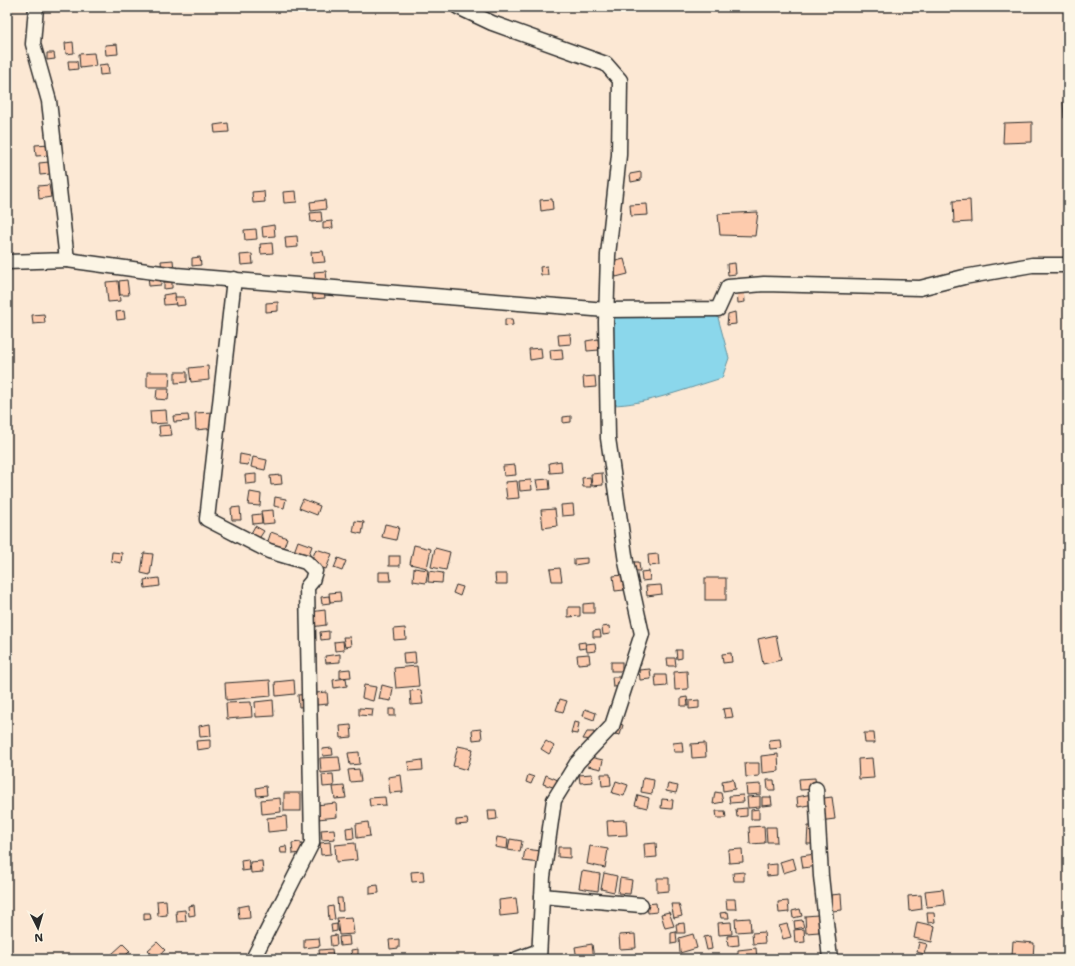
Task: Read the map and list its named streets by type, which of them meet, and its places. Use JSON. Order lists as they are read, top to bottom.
{
  "north": "bottom"
}
